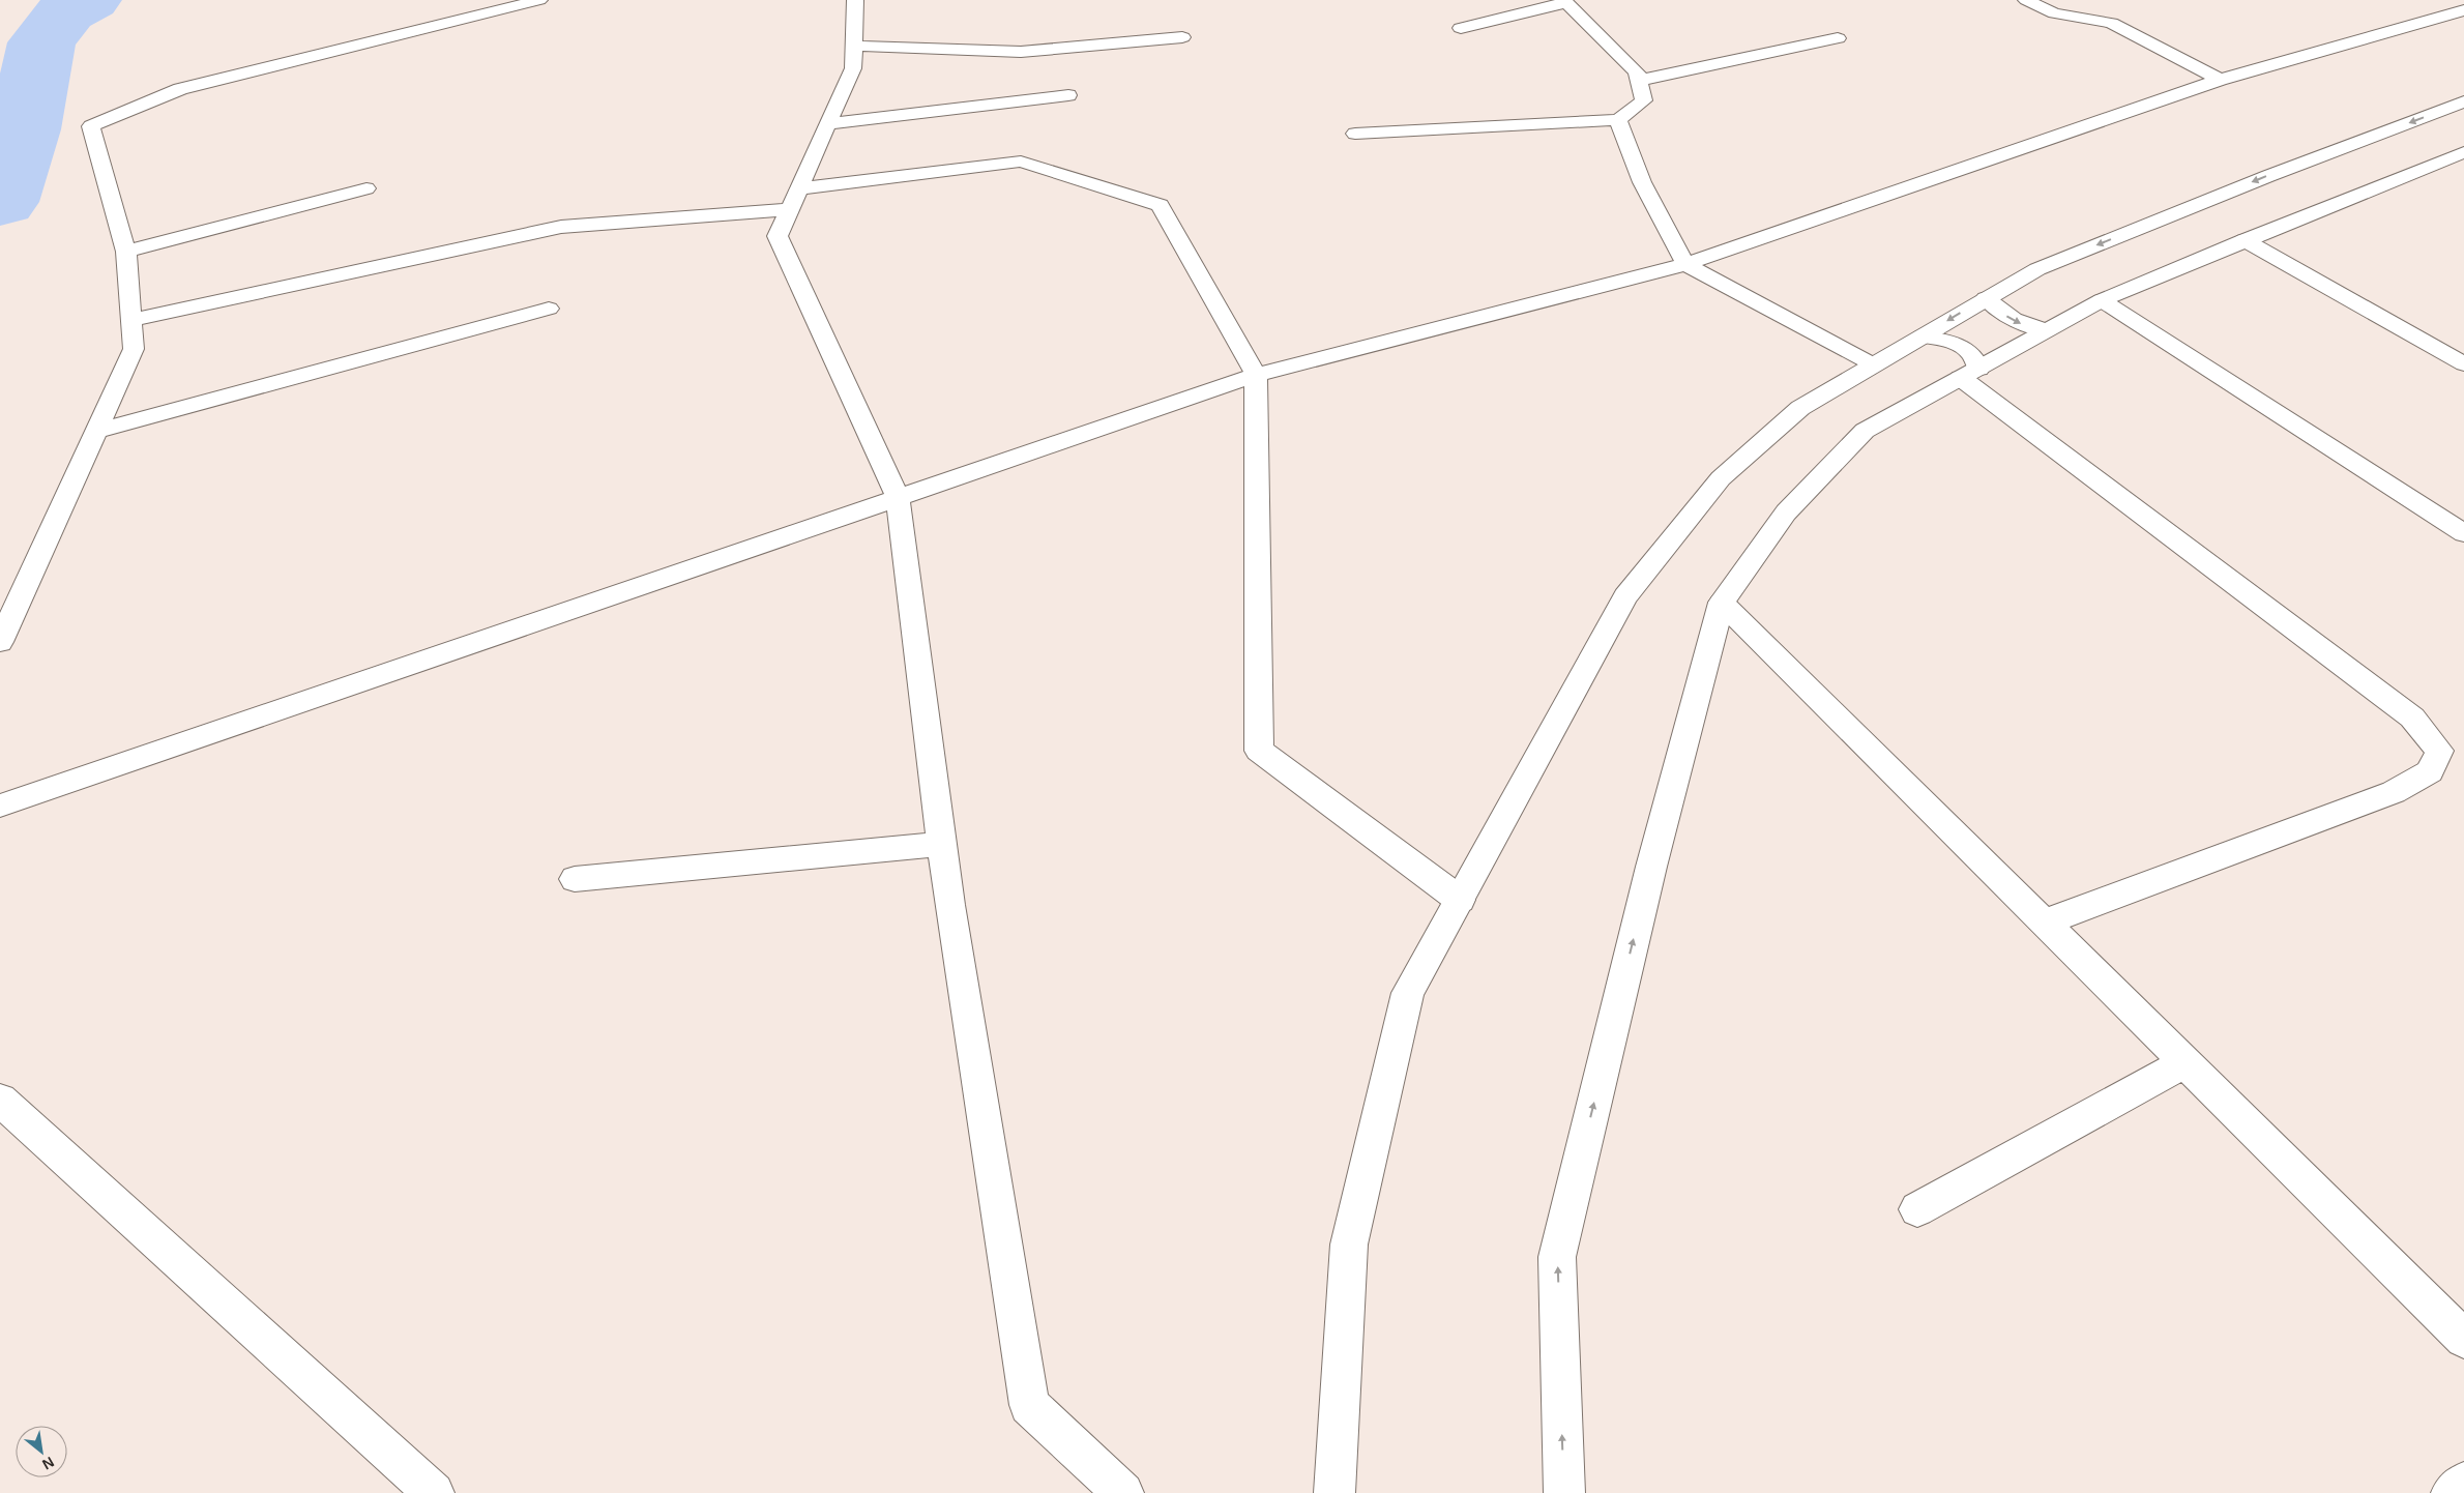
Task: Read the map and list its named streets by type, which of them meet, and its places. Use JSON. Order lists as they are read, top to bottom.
{
  "north": "bottom right"
}
